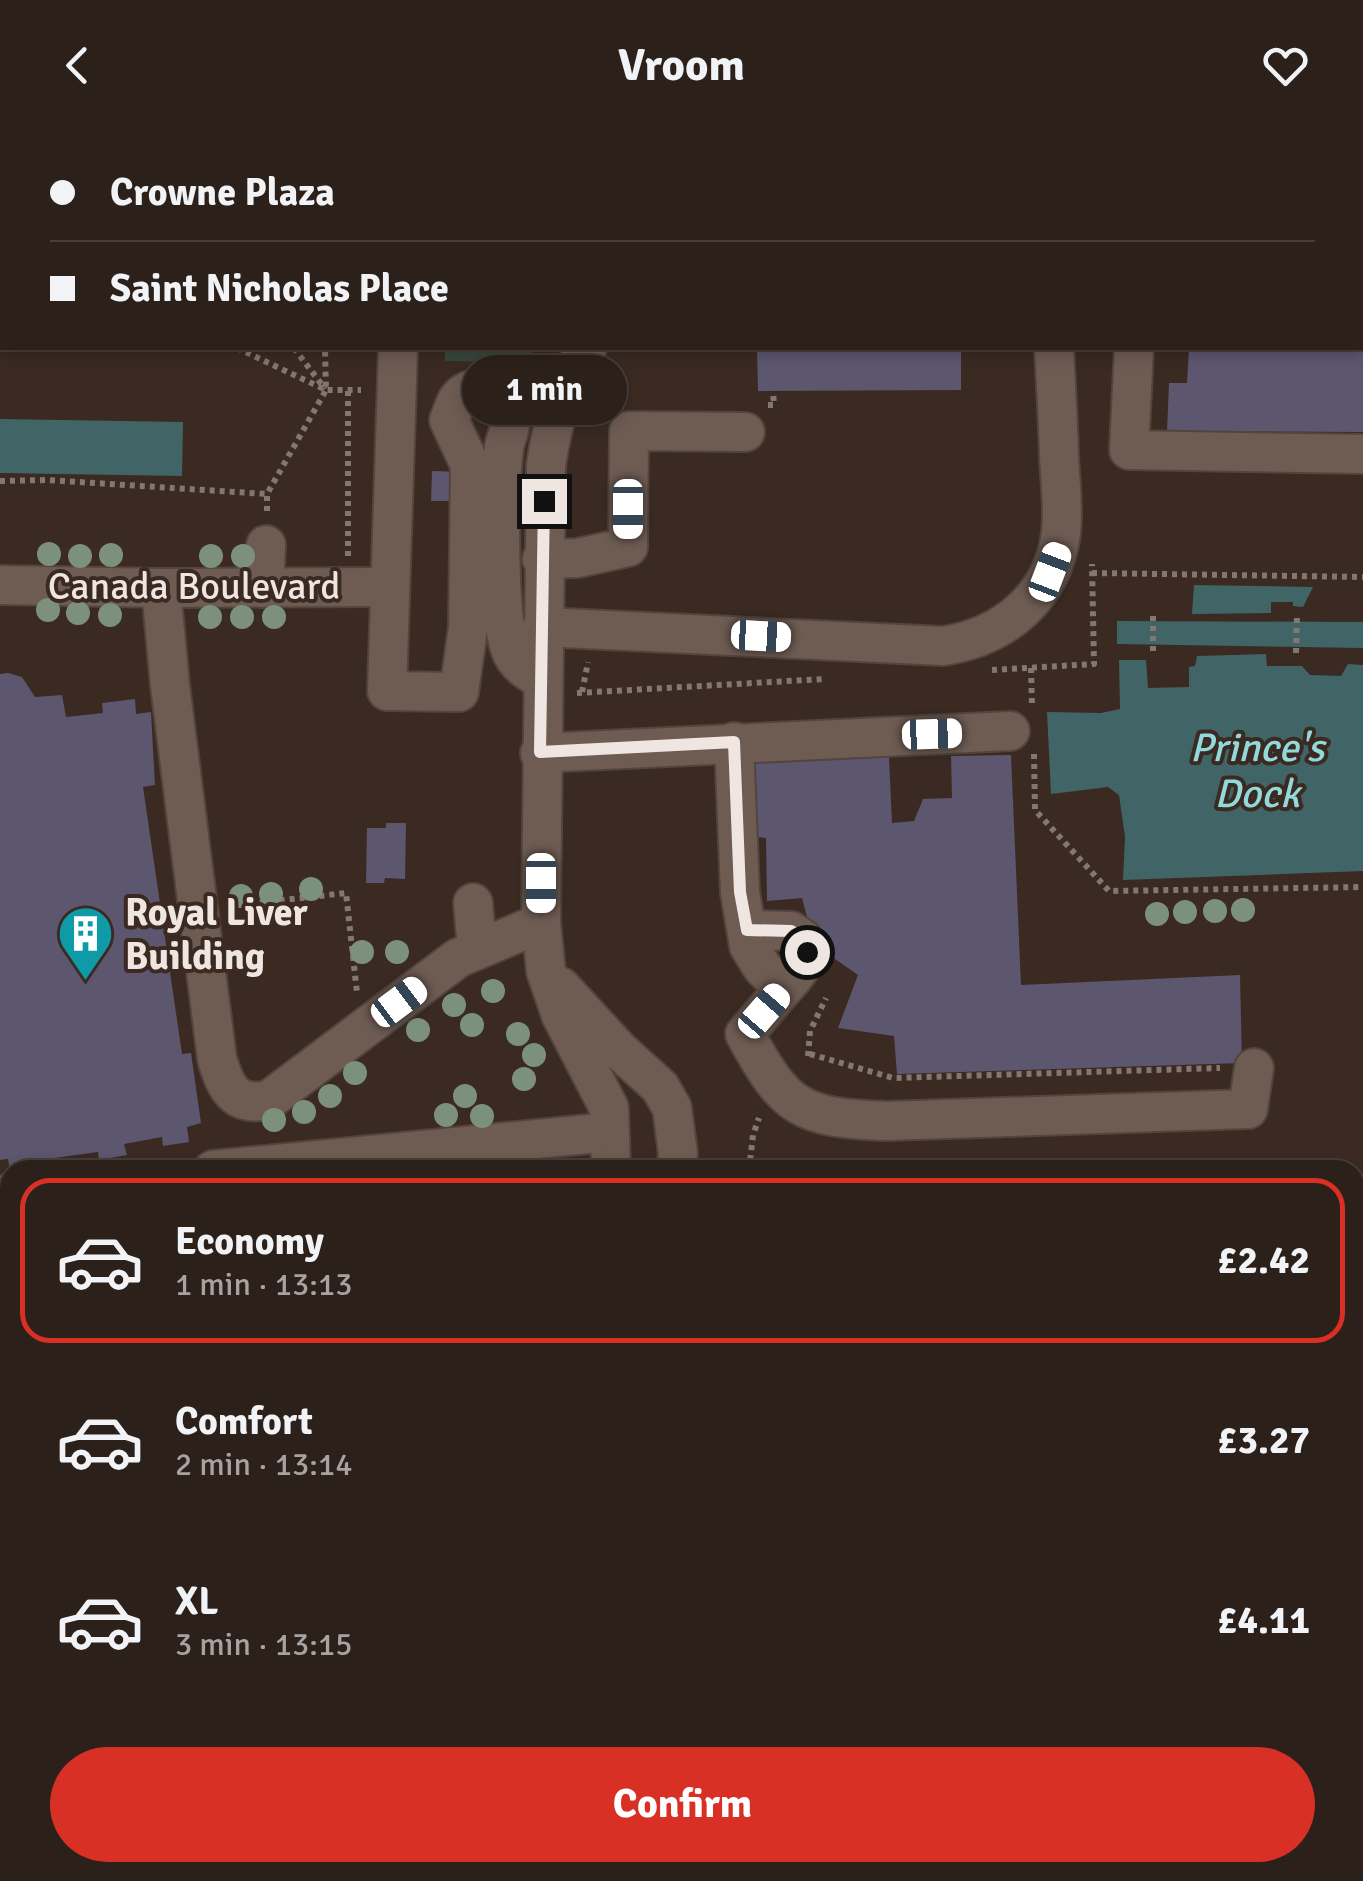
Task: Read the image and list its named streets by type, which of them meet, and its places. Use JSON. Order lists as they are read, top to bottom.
{
  "streets": {
    "street": ["Canada Boulevard"]
  },
  "water": ["Prince's Dock"],
  "places": {
    "building": ["Royal Liver Building"]
  },
  "page": {
    "header": "Vroom",
    "banner": ["Crowne Plaza", "Saint Nicholas Place"],
    "bubble": "1 min",
    "list": [
      {
        "name": "Economy",
        "note": "1 min · 13:13",
        "value": "£2.42"
      },
      {
        "name": "Comfort",
        "note": "2 min · 13:14",
        "value": "£3.27"
      },
      {
        "name": "XL",
        "note": "3 min · 13:15",
        "value": "£4.11"
      }
    ],
    "buttons": "Confirm"
  }
}
